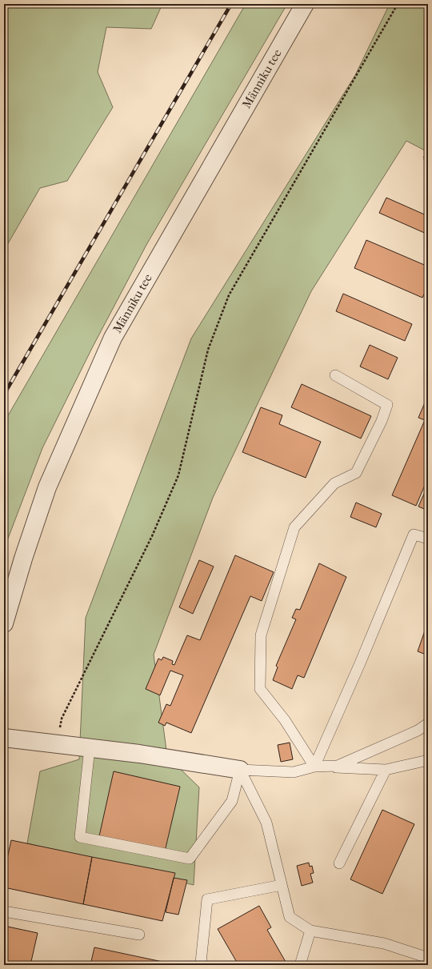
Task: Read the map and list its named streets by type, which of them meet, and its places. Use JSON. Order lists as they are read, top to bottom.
{
  "streets": {
    "street": ["Männiku tee"]
  }
}
